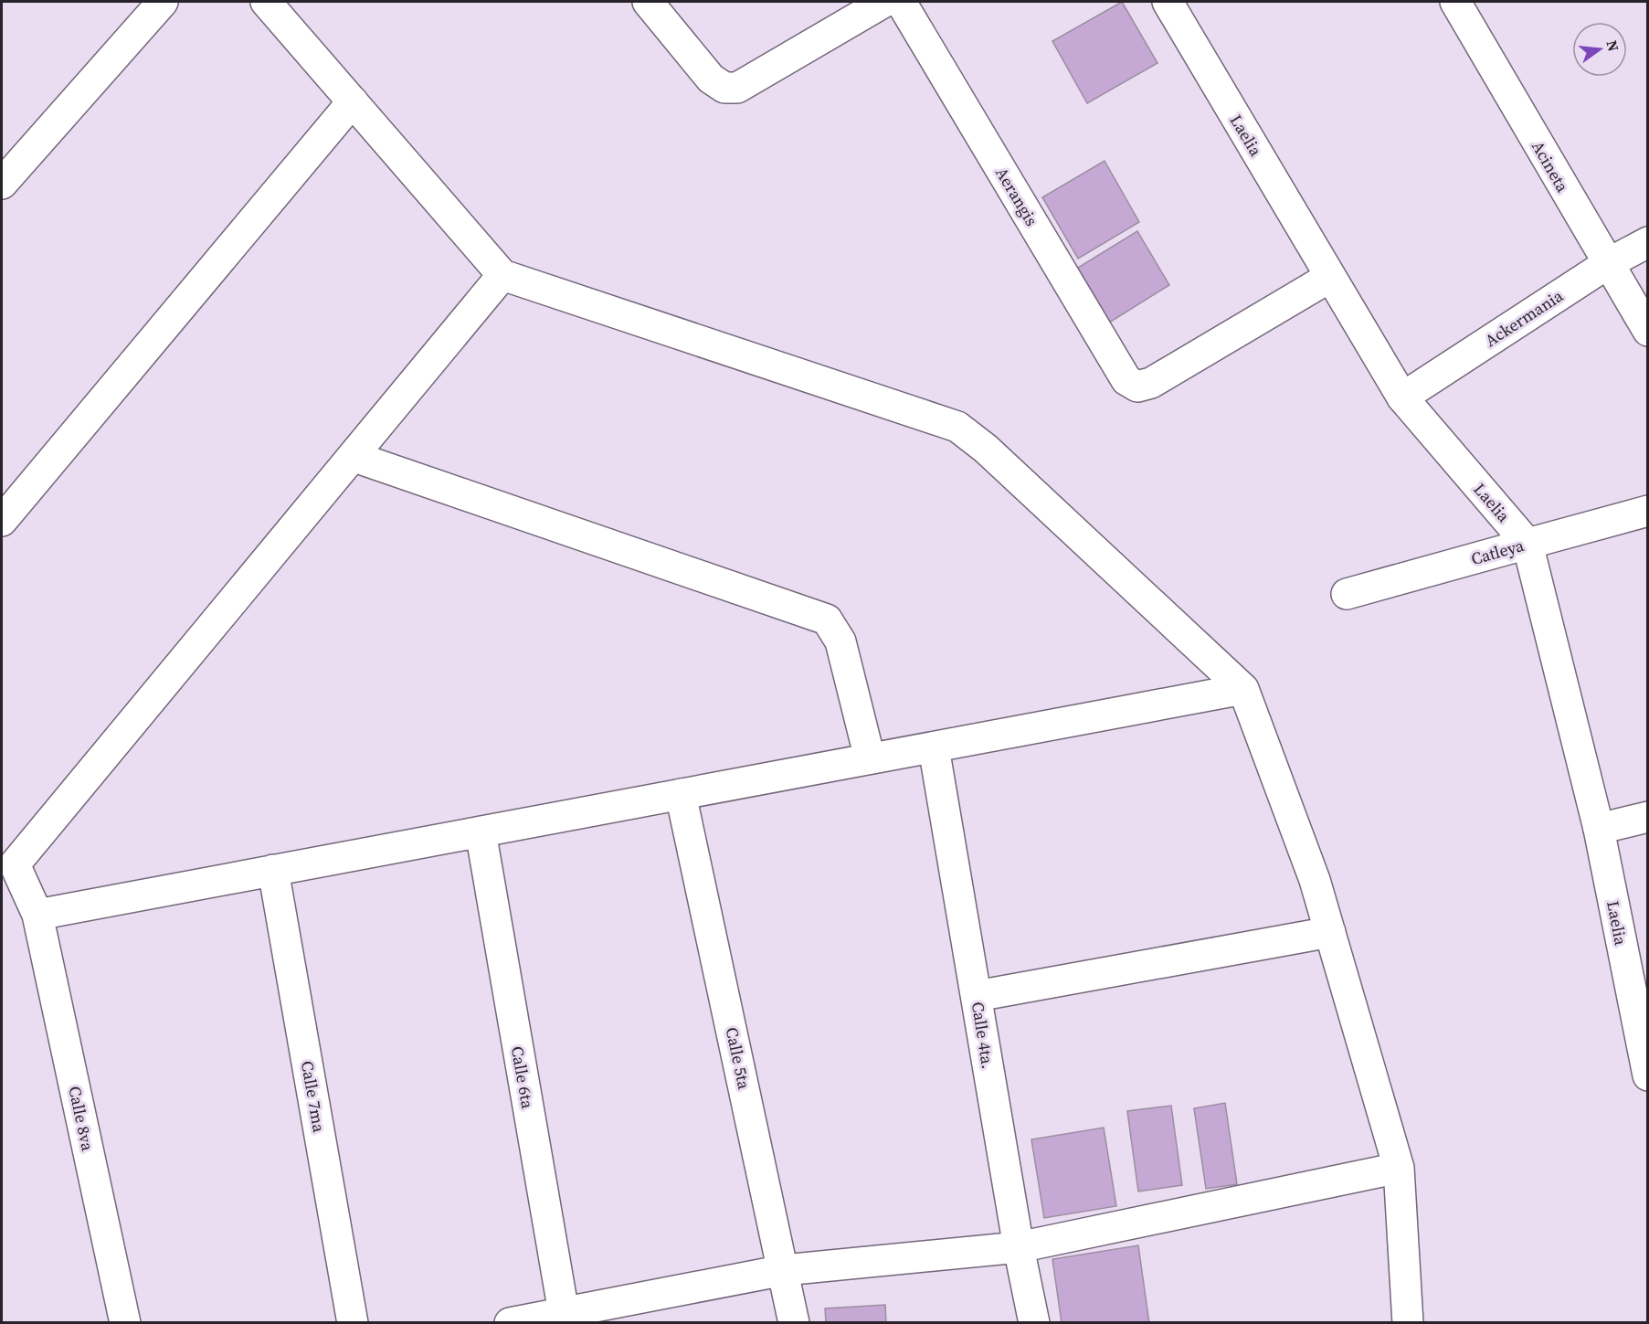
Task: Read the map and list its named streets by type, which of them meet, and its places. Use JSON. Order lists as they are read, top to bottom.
{
  "streets": {
    "street": [
      "Laelia",
      "Acineta",
      "Aerangis",
      "Ackermania",
      "Catleya",
      "Calle 4ta.",
      "Calle 5ta",
      "Calle 6ta",
      "Calle 7ma",
      "Calle 8va"
    ]
  },
  "crossings": [
    ["Laelia", "Aerangis"],
    ["Laelia", "Ackermania"],
    ["Laelia", "Catleya"],
    ["Acineta", "Ackermania"]
  ],
  "north": "right"
}
